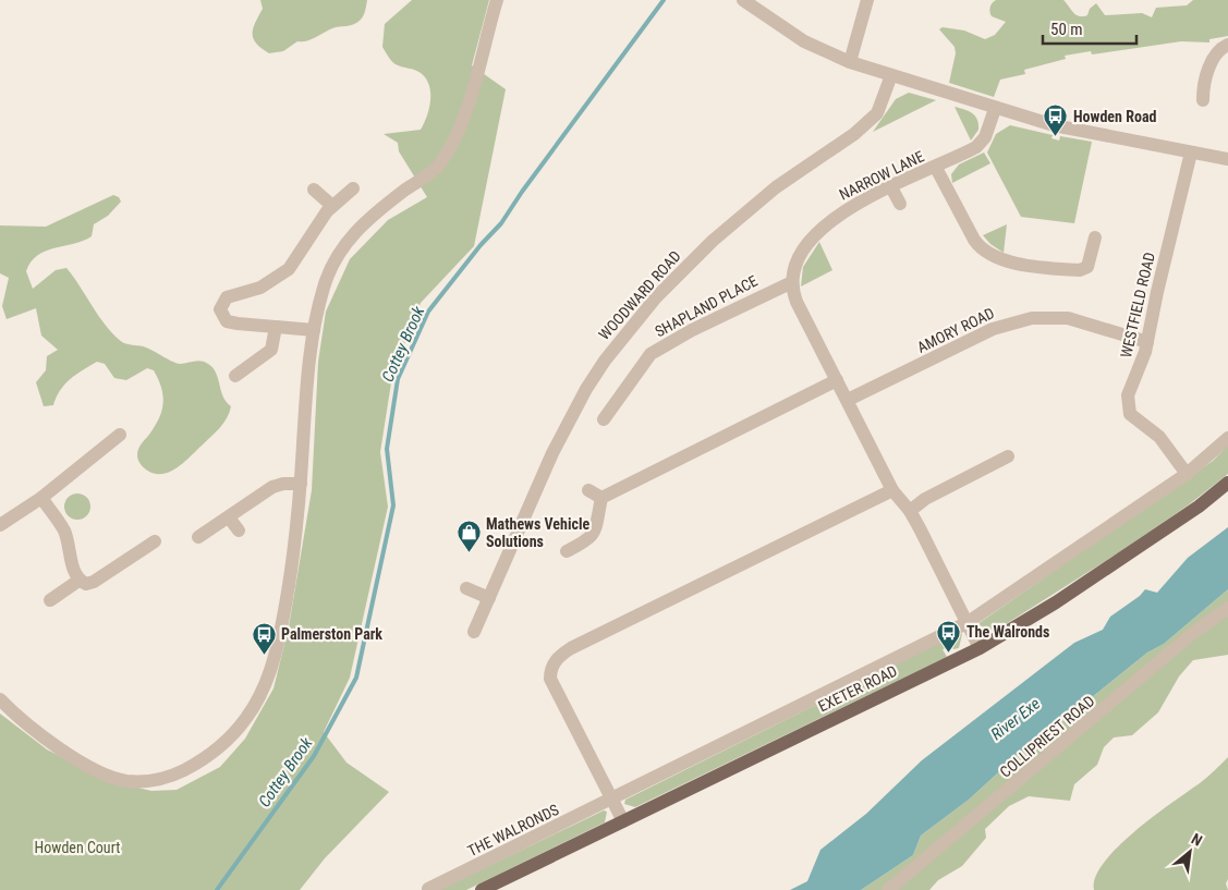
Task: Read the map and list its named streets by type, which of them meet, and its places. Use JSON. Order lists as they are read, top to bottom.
{
  "streets": {
    "main road": ["EXETER ROAD"],
    "street": [
      "NARROW LANE",
      "WOODWARD ROAD",
      "WESTFIELD ROAD",
      "SHAPLAND PLACE",
      "AMORY ROAD",
      "COLLIPRIEST ROAD",
      "THE WALRONDS"
    ]
  },
  "crossings": [
    ["NARROW LANE", "SHAPLAND PLACE"],
    ["WESTFIELD ROAD", "AMORY ROAD"],
    ["WESTFIELD ROAD", "THE WALRONDS"]
  ],
  "water": ["Cottey Brook", "River Exe"],
  "parks": ["Howden Court"],
  "places": {
    "bus stop": ["Howden Road", "The Walronds", "Palmerston Park"],
    "shop": ["Mathews Vehicle Solutions"]
  },
  "scale_bar": "50 m",
  "north": "top right"
}
